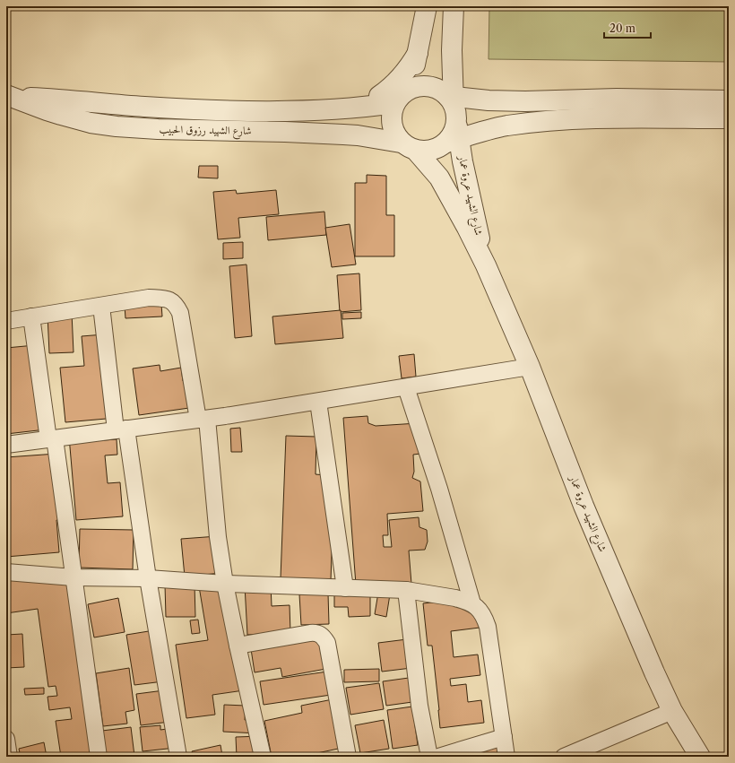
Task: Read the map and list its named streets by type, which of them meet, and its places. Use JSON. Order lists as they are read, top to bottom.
{
  "streets": {
    "street": ["شارع الشهيد رزوق الحبيب", "شارع الشهيد عروة عمار"]
  },
  "crossings": [
    ["شارع الشهيد رزوق الحبيب", "شارع الشهيد عروة عمار"]
  ],
  "scale_bar": "20 m"
}
